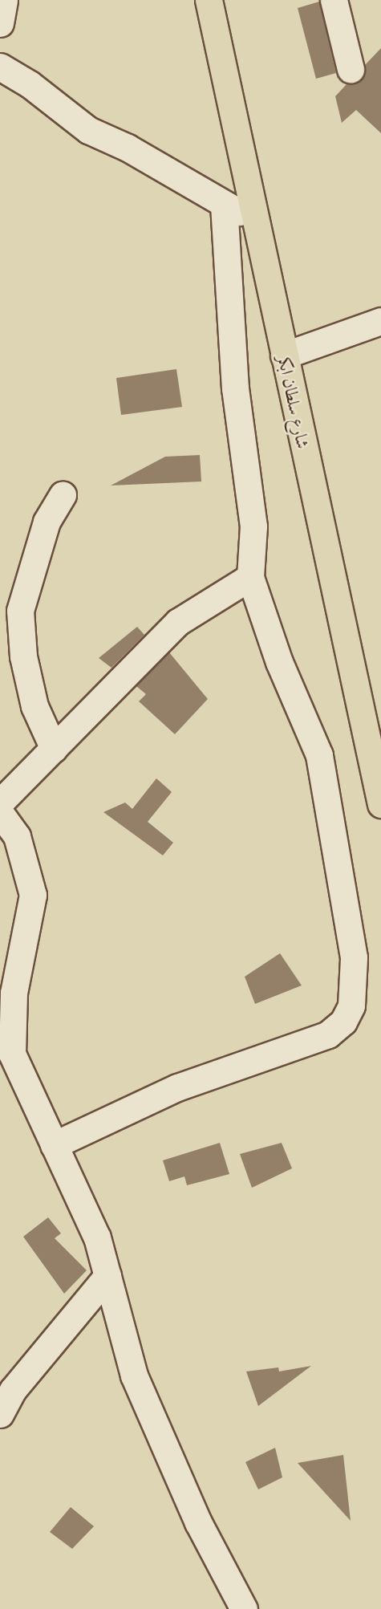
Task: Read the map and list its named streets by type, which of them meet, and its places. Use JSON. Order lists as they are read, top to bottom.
{
  "streets": {
    "highway": ["شارع سلطان ابكر"]
  }
}
